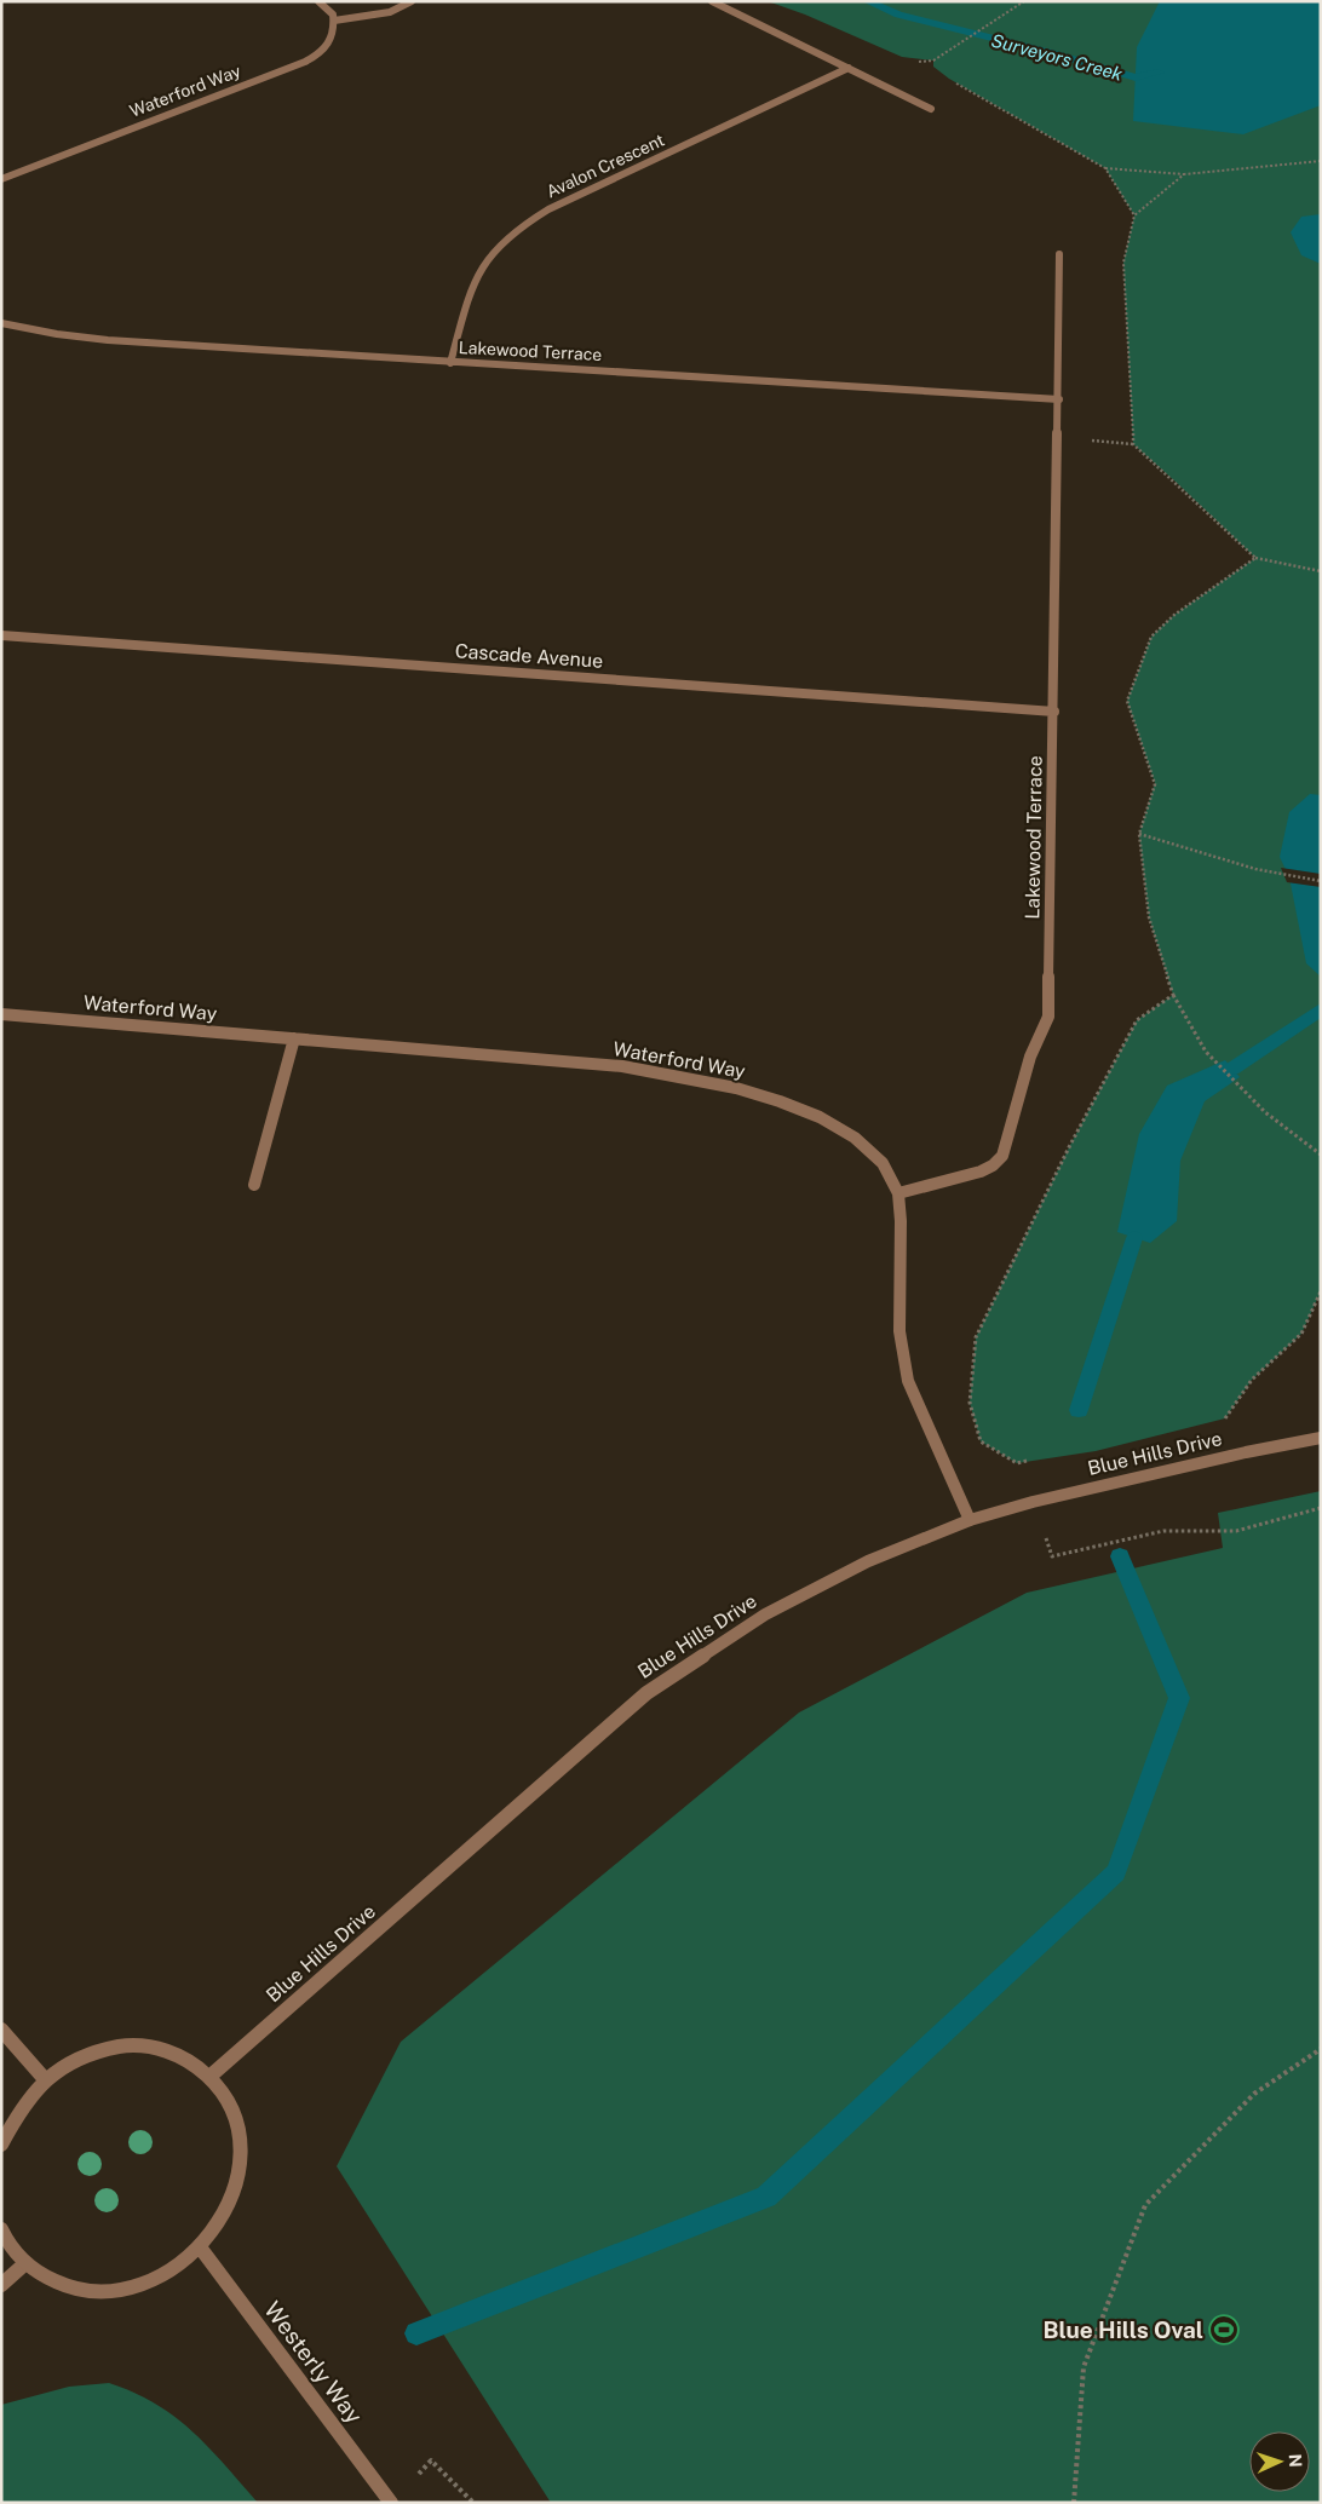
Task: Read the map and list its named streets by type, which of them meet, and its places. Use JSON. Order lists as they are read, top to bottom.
{
  "streets": {
    "street": [
      "Waterford Way",
      "Avalon Crescent",
      "Lakewood Terrace",
      "Cascade Avenue",
      "Blue Hills Drive",
      "Westerly Way"
    ]
  },
  "crossings": [
    ["Waterford Way", "Lakewood Terrace"],
    ["Waterford Way", "Blue Hills Drive"],
    ["Avalon Crescent", "Lakewood Terrace"],
    ["Lakewood Terrace", "Cascade Avenue"]
  ],
  "water": ["Surveyors Creek"],
  "places": {
    "sports": ["Blue Hills Oval"]
  },
  "north": "right"
}
